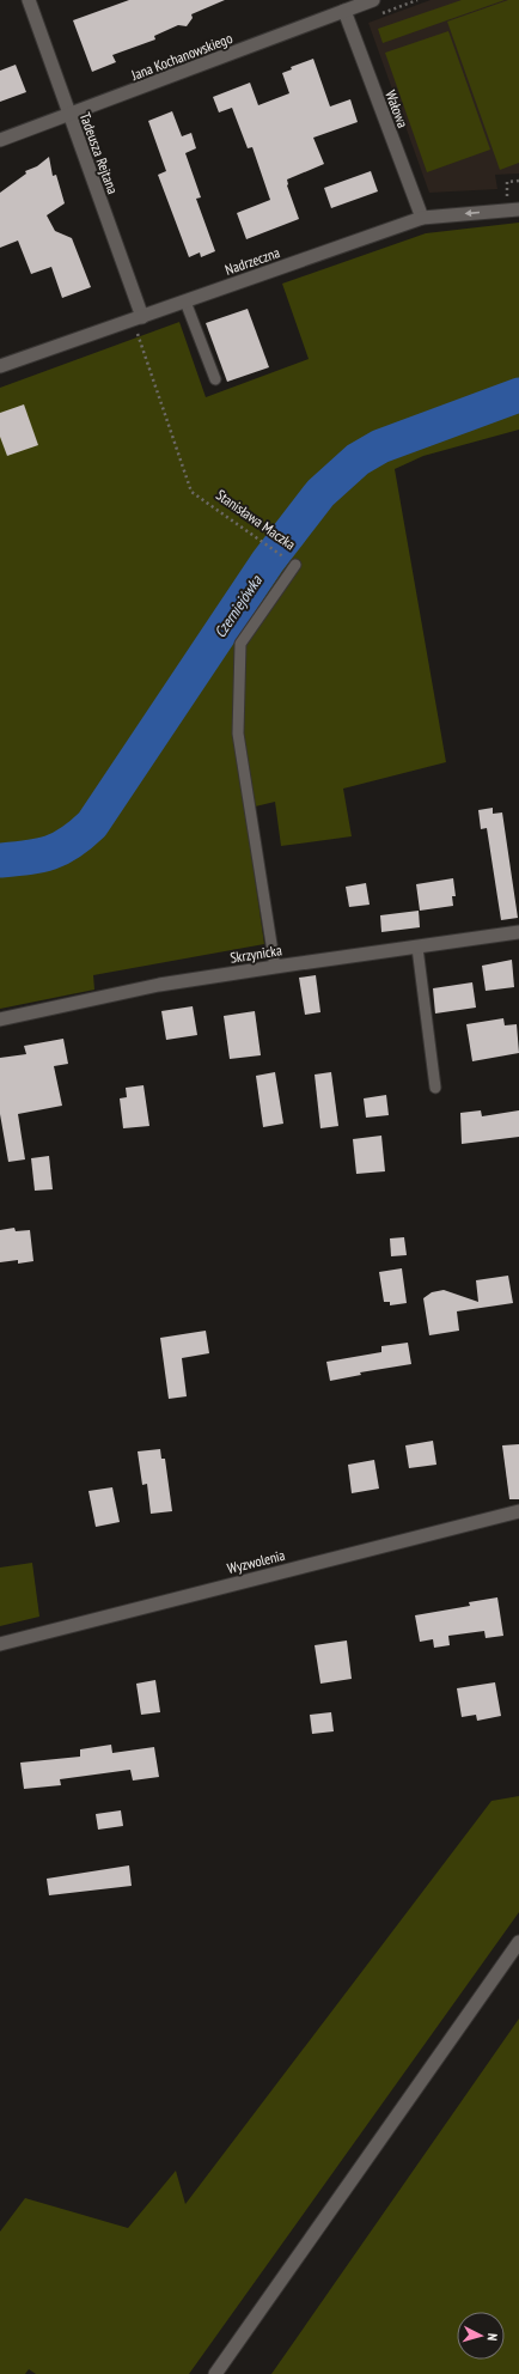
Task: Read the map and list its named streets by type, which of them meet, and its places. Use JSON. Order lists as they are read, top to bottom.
{
  "streets": {
    "street": [
      "Jana Kochanowskiego",
      "Wałowa",
      "Tadeusza Rejtana",
      "Nadrzeczna",
      "Skrzynicka",
      "Wyzwolenia"
    ],
    "lane": ["Stanisława Maczka"]
  },
  "crossings": [
    ["Jana Kochanowskiego", "Wałowa"],
    ["Jana Kochanowskiego", "Tadeusza Rejtana"],
    ["Wałowa", "Nadrzeczna"],
    ["Tadeusza Rejtana", "Nadrzeczna"],
    ["Tadeusza Rejtana", "Stanisława Maczka"],
    ["Nadrzeczna", "Stanisława Maczka"],
    ["Stanisława Maczka", "Skrzynicka"]
  ],
  "water": ["Czerniejówka"],
  "north": "right"
}
